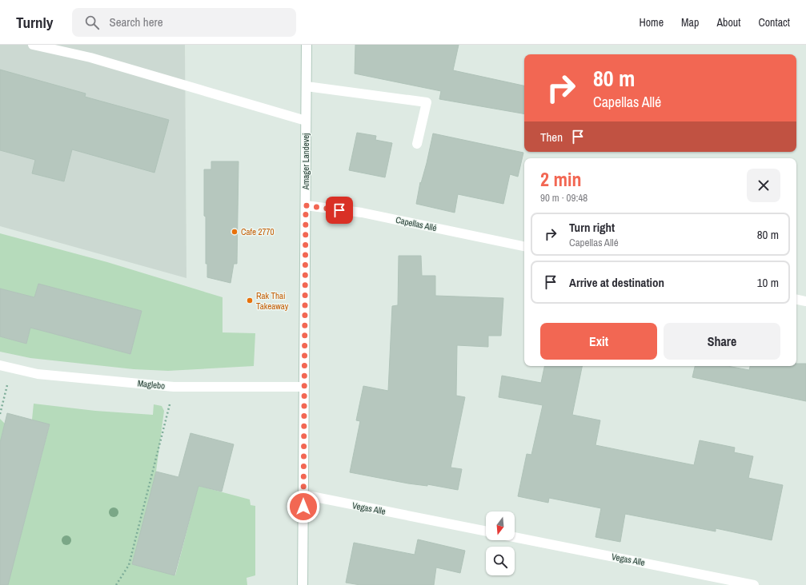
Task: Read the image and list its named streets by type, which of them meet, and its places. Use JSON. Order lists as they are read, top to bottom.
{
  "streets": {
    "street": [
      "Amager Landevej",
      "Capellas Allé",
      "Maglebo",
      "Vegas Alle"
    ]
  },
  "crossings": [
    ["Amager Landevej", "Capellas Allé"],
    ["Amager Landevej", "Maglebo"],
    ["Amager Landevej", "Vegas Alle"]
  ],
  "places": ["Cafe 2770", "Rak Thai Takeaway"],
  "north": "bottom",
  "page": {
    "header": "Turnly",
    "search": "Search here",
    "nav": [
      "Home",
      "Map",
      "About",
      "Contact"
    ],
    "turn": ["80 m", "Capellas Allé"],
    "then": "Then",
    "heading": ["2 min", "90 m · 09:48"],
    "list": [
      {
        "name": "Turn right",
        "note": "Capellas Allé",
        "value": "80 m"
      },
      {
        "name": "Arrive at destination",
        "value": "10 m"
      }
    ],
    "buttons": ["Exit", "Share"]
  }
}
